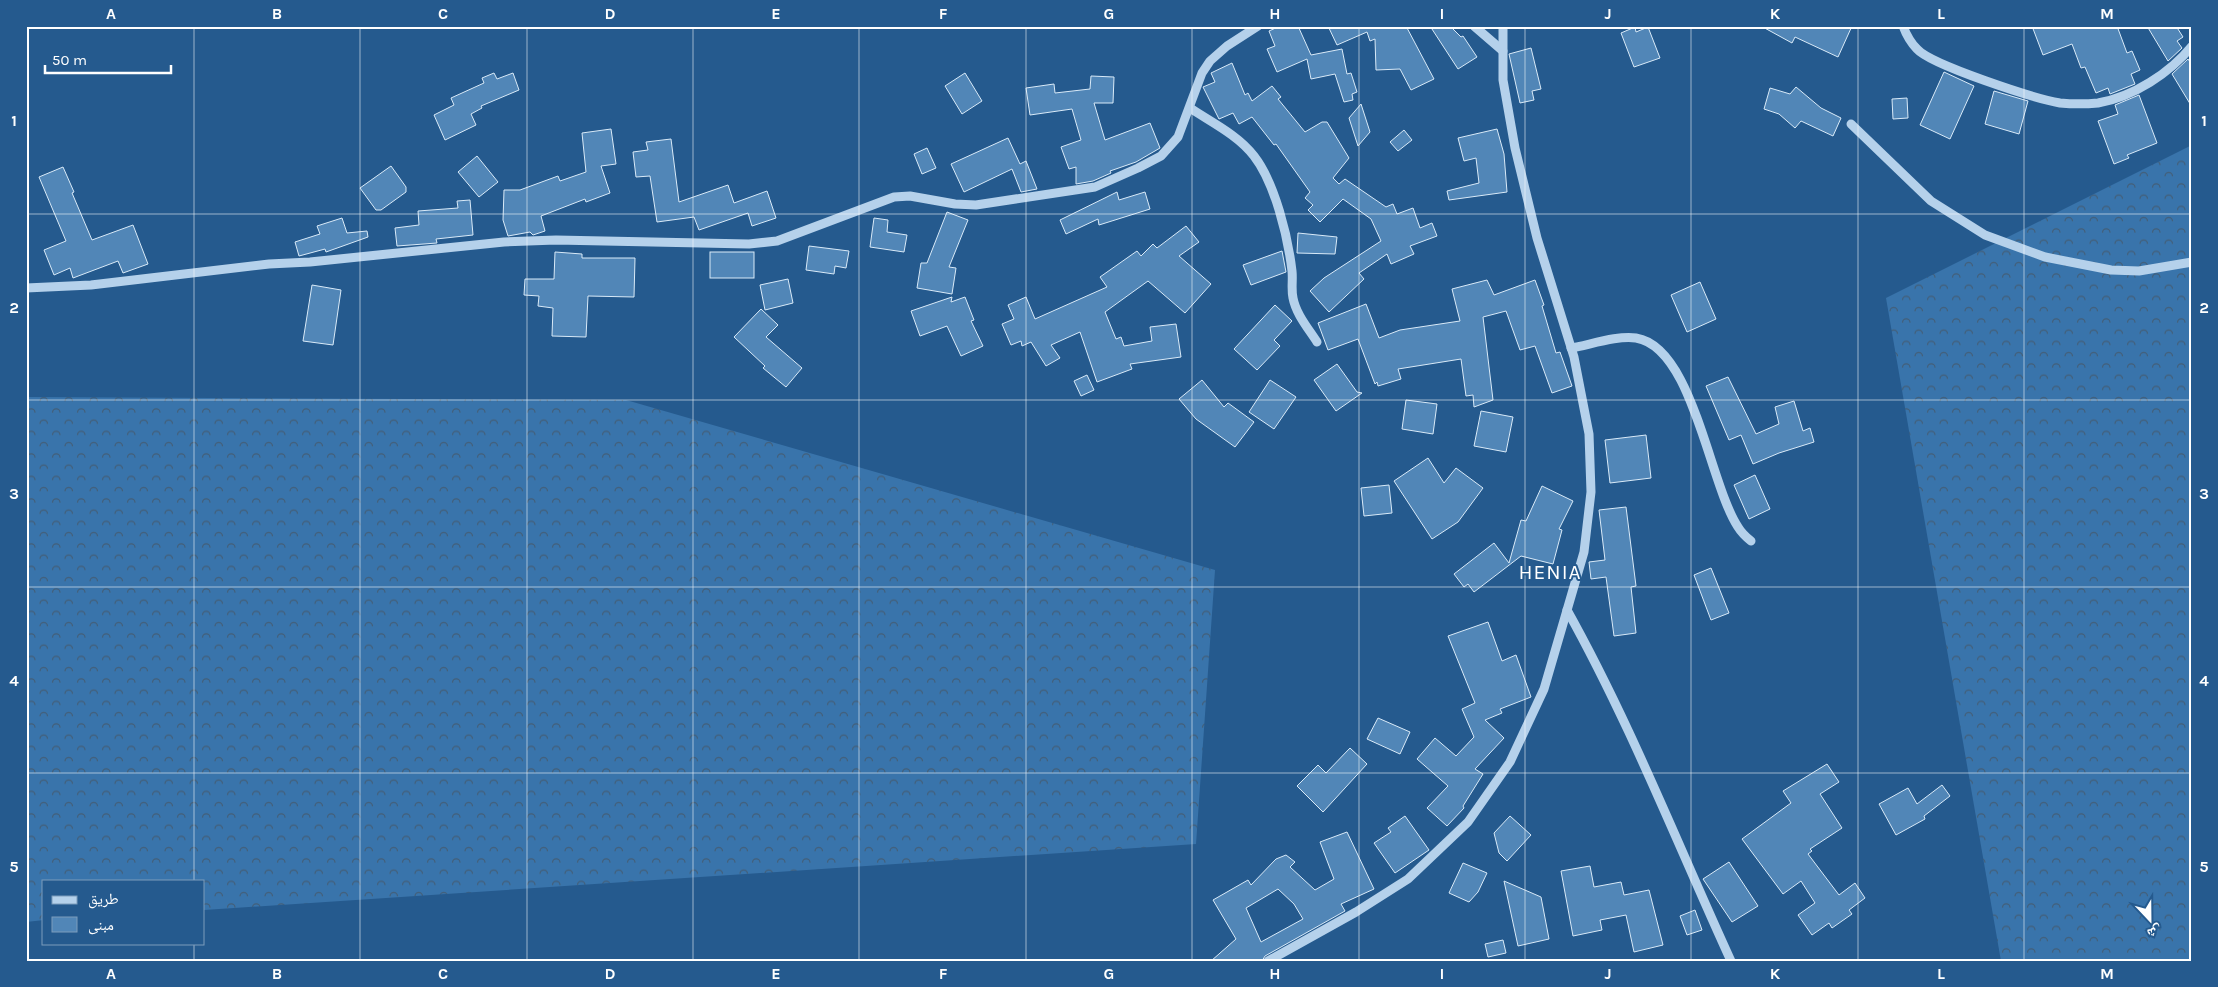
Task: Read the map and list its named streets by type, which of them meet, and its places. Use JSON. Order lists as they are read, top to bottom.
{
  "districts": ["HENIA"],
  "legend": ["طريق", "مبنى"],
  "scale_bar": "50 m",
  "north": "bottom",
  "grid": {
    "columns": [
      "A",
      "B",
      "C",
      "D",
      "E",
      "F",
      "G",
      "H",
      "I",
      "J",
      "K",
      "L",
      "M"
    ],
    "rows": [
      "1",
      "2",
      "3",
      "4",
      "5"
    ]
  }
}
